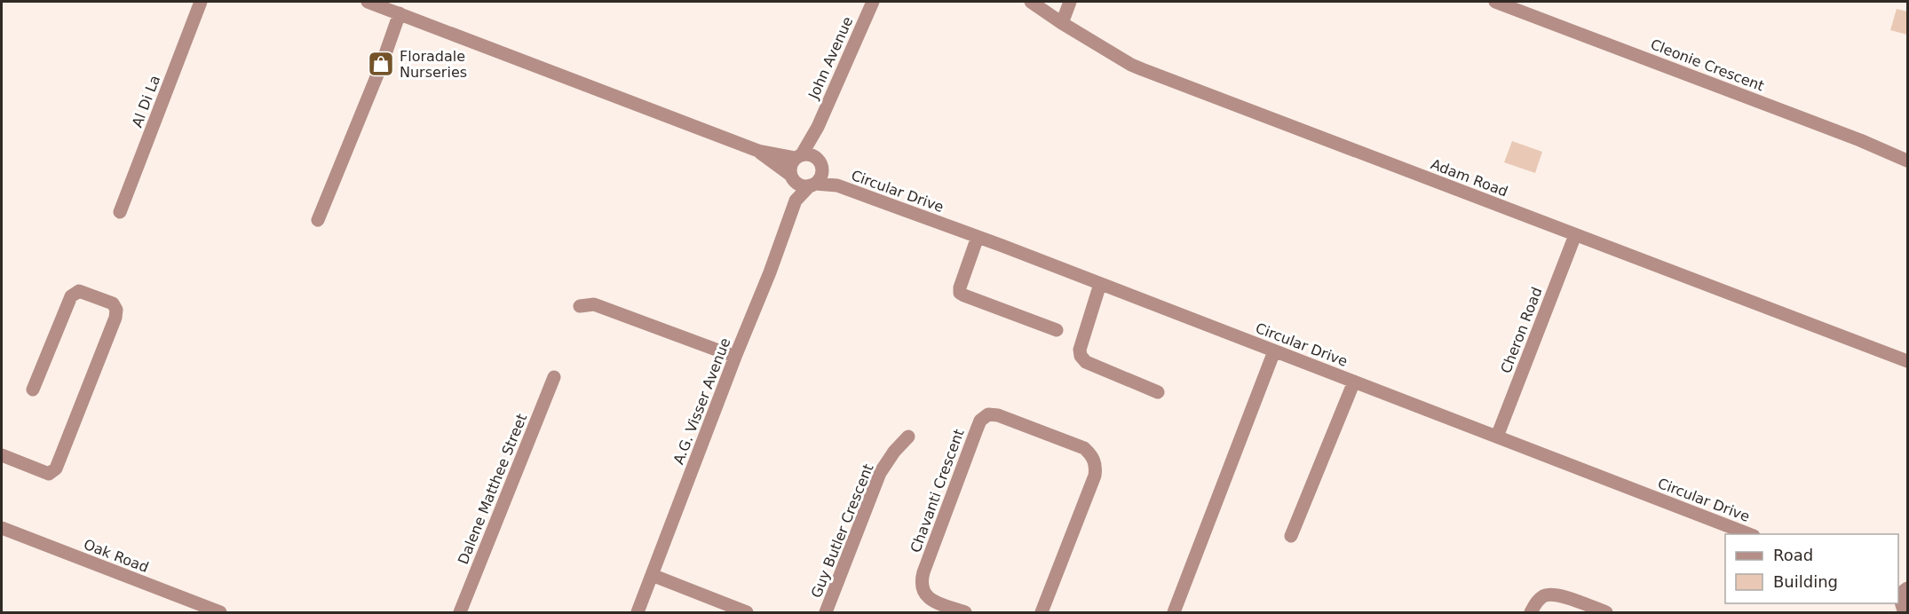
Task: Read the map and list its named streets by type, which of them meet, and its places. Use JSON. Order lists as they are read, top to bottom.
{
  "streets": {
    "street": [
      "John Avenue",
      "Cleonie Crescent",
      "Al Di La",
      "Adam Road",
      "Circular Drive",
      "Cheron Road",
      "A.G. Visser Avenue",
      "Dalene Matthee Street",
      "Chavanti Crescent",
      "Guy Butler Crescent",
      "Oak Road"
    ]
  },
  "crossings": [
    ["John Avenue", "Circular Drive"],
    ["John Avenue", "A.G. Visser Avenue"],
    ["Adam Road", "Cheron Road"],
    ["Circular Drive", "Cheron Road"],
    ["Circular Drive", "A.G. Visser Avenue"]
  ],
  "places": {
    "shop": ["Floradale Nurseries"]
  },
  "legend": ["Road", "Building"]
}
